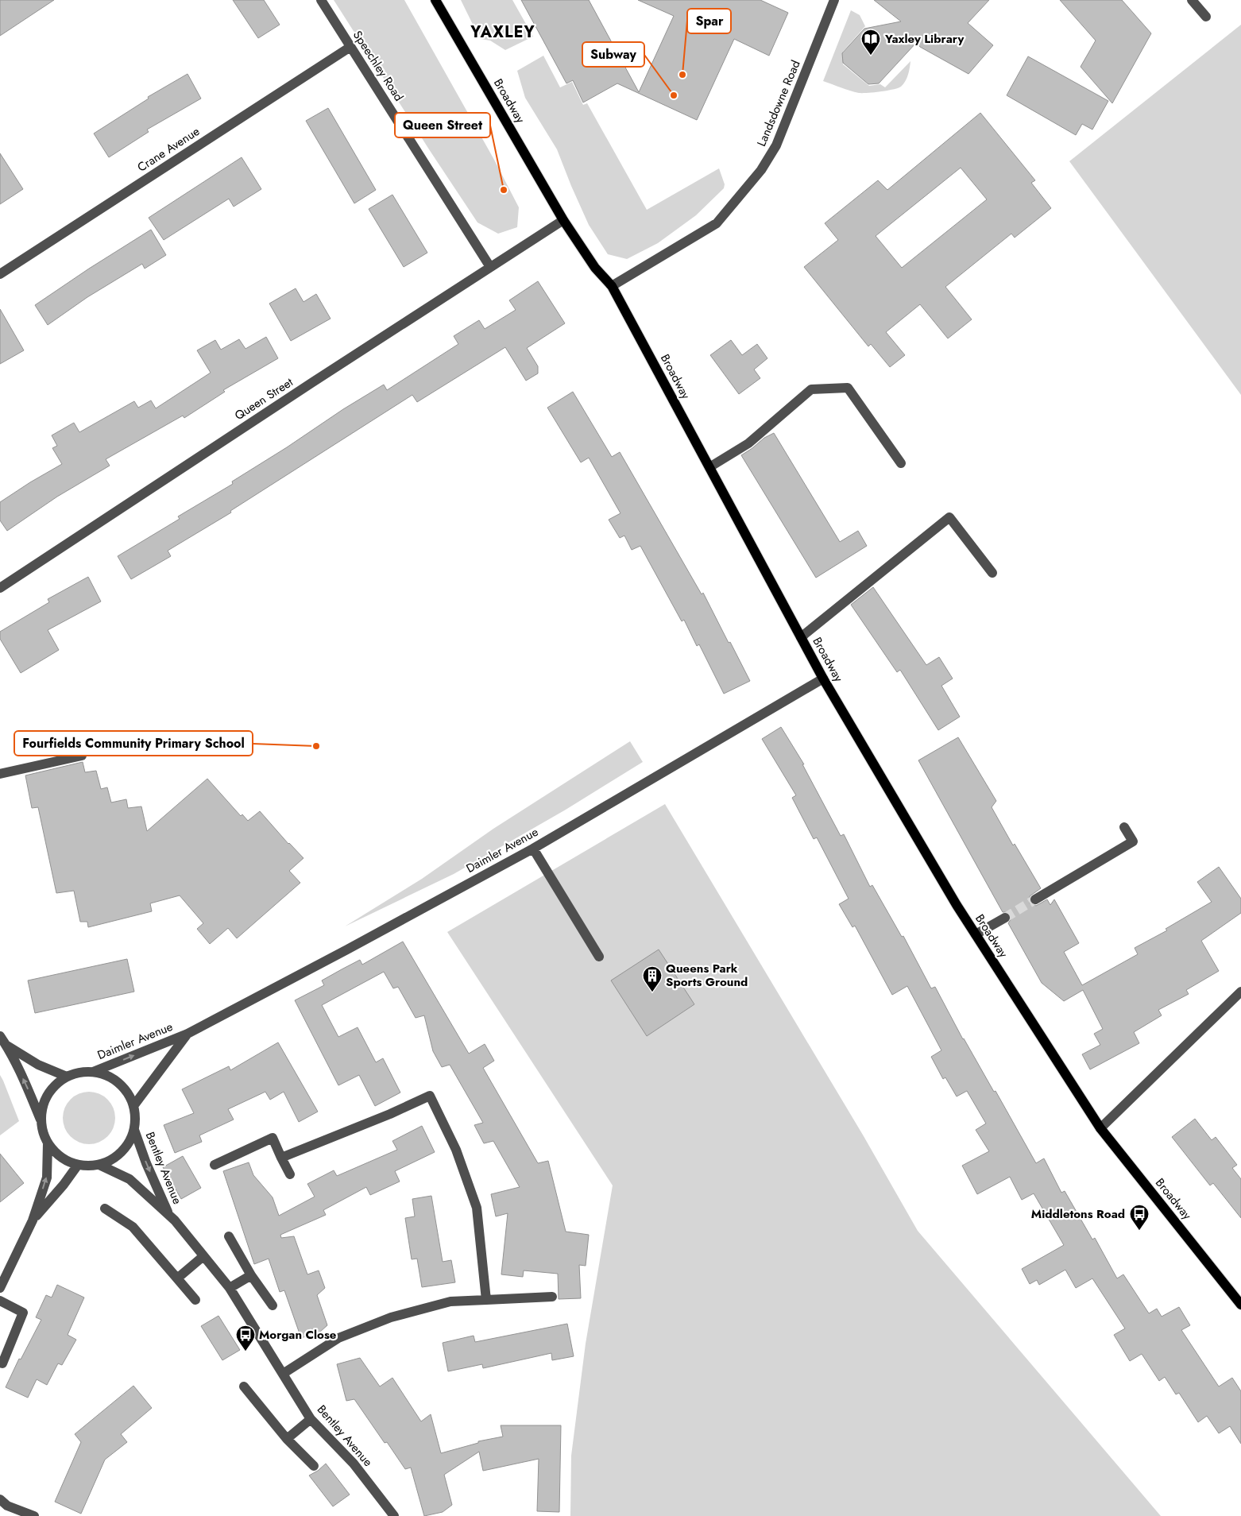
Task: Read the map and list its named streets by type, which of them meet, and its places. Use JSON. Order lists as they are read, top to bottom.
{
  "streets": {
    "main road": ["Broadway"],
    "street": [
      "Speechley Road",
      "Landsdowne Road",
      "Crane Avenue",
      "Queen Street",
      "Daimler Avenue",
      "Bentley Avenue"
    ]
  },
  "crossings": [
    ["Speechley Road", "Crane Avenue"],
    ["Speechley Road", "Queen Street"],
    ["Broadway", "Landsdowne Road"],
    ["Broadway", "Queen Street"],
    ["Broadway", "Daimler Avenue"],
    ["Daimler Avenue", "Bentley Avenue"]
  ],
  "districts": ["YAXLEY"],
  "places": {
    "library": ["Yaxley Library"],
    "other": [
      "Spar",
      "Subway",
      "Queen Street",
      "Fourfields Community Primary School"
    ],
    "building": ["Queens Park Sports Ground"],
    "bus stop": ["Middletons Road", "Morgan Close"]
  }
}
